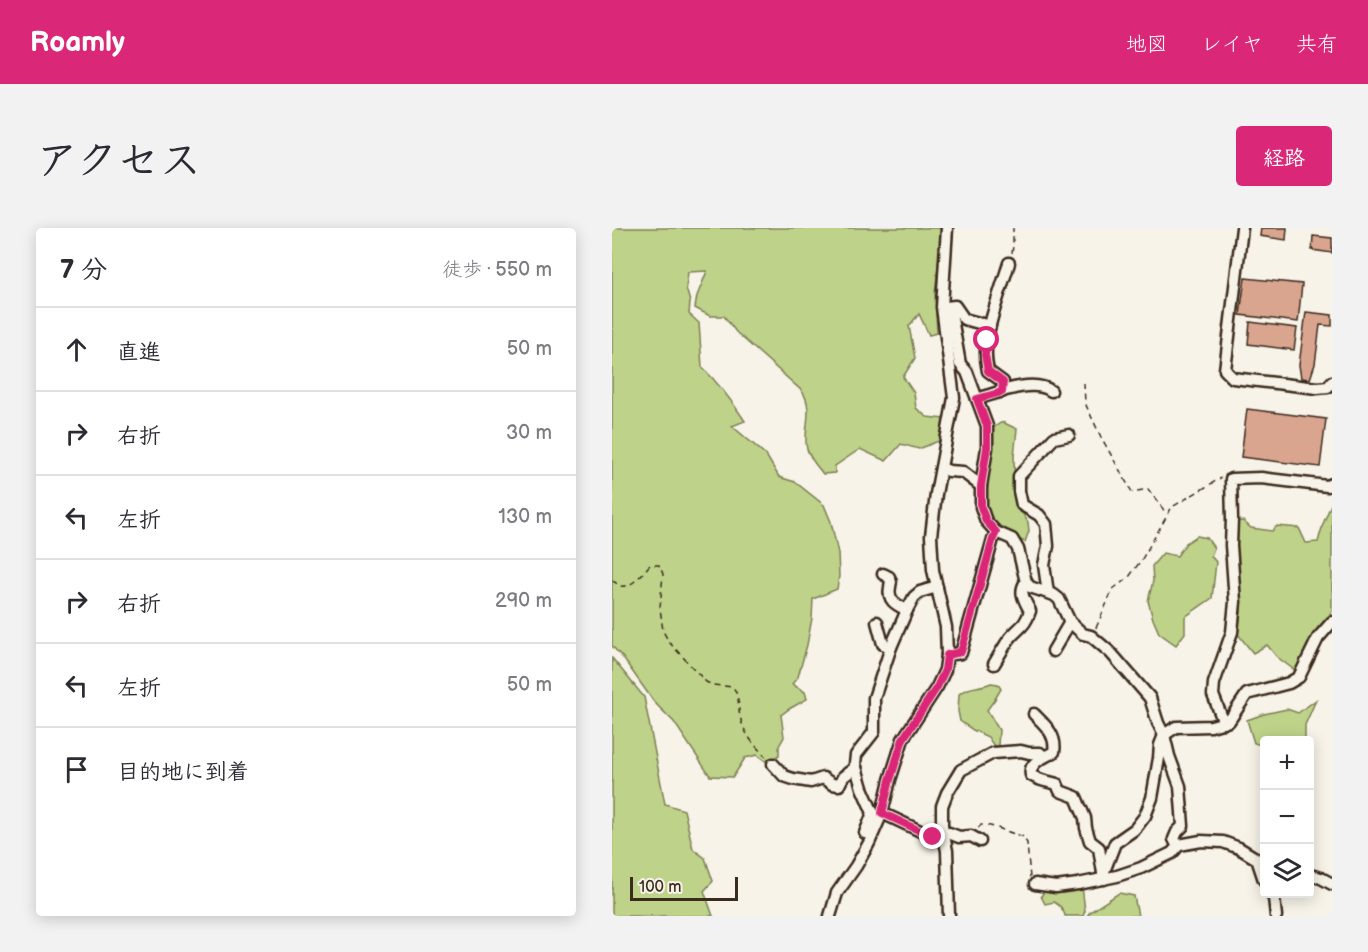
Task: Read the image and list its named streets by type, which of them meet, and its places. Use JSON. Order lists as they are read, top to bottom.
{
  "scale_bar": "100 m",
  "page": {
    "header": "Roamly",
    "nav": ["地図", "レイヤ", "共有"],
    "title": "アクセス",
    "buttons": "経路",
    "heading": ["7 分", "徒歩 · 550 m"],
    "list": [
      ["直進", "50 m"],
      ["右折", "30 m"],
      ["左折", "130 m"],
      ["右折", "290 m"],
      ["左折", "50 m"],
      "目的地に到着"
    ],
    "map_buttons": ["+", "−"],
    "scale": "100 m"
  }
}
